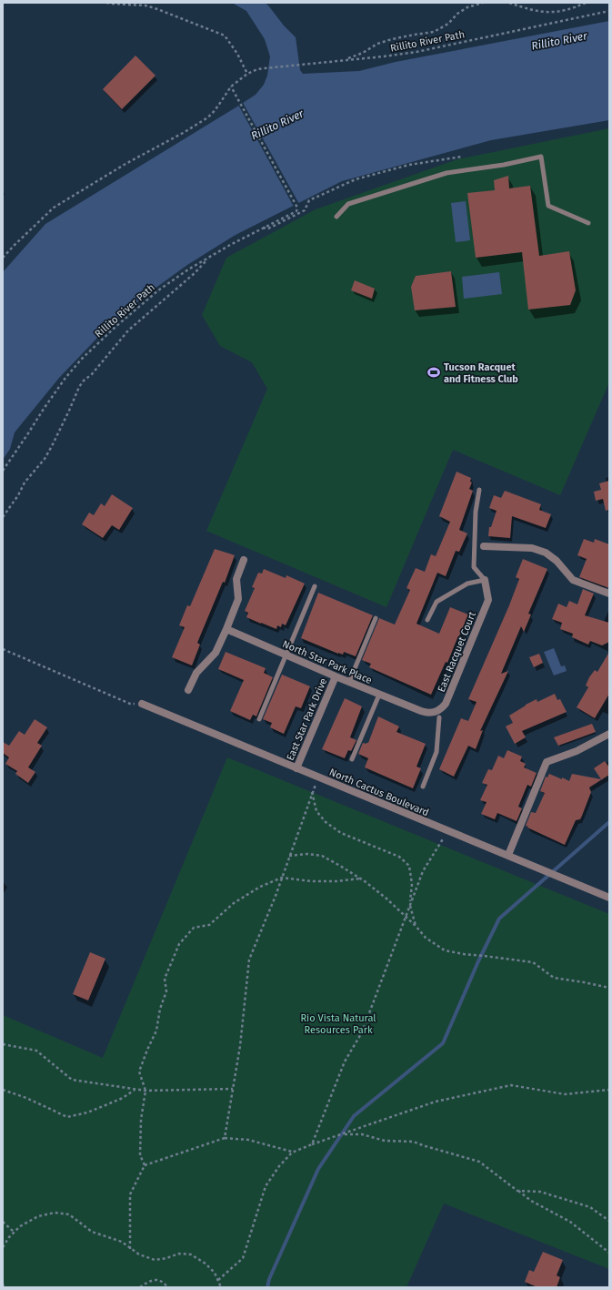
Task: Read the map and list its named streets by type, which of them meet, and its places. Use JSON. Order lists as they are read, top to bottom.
{
  "streets": {
    "street": [
      "East Racquet Court",
      "North Star Park Place",
      "East Star Park Drive",
      "North Cactus Boulevard"
    ],
    "path": ["Rillito River Path"]
  },
  "crossings": [
    ["East Racquet Court", "North Star Park Place"],
    ["North Star Park Place", "East Star Park Drive"],
    ["East Star Park Drive", "North Cactus Boulevard"]
  ],
  "water": ["Rillito River"],
  "parks": ["Rio Vista Natural Resources Park"],
  "places": {
    "sports": ["Tucson Racquet and Fitness Club"]
  }
}
